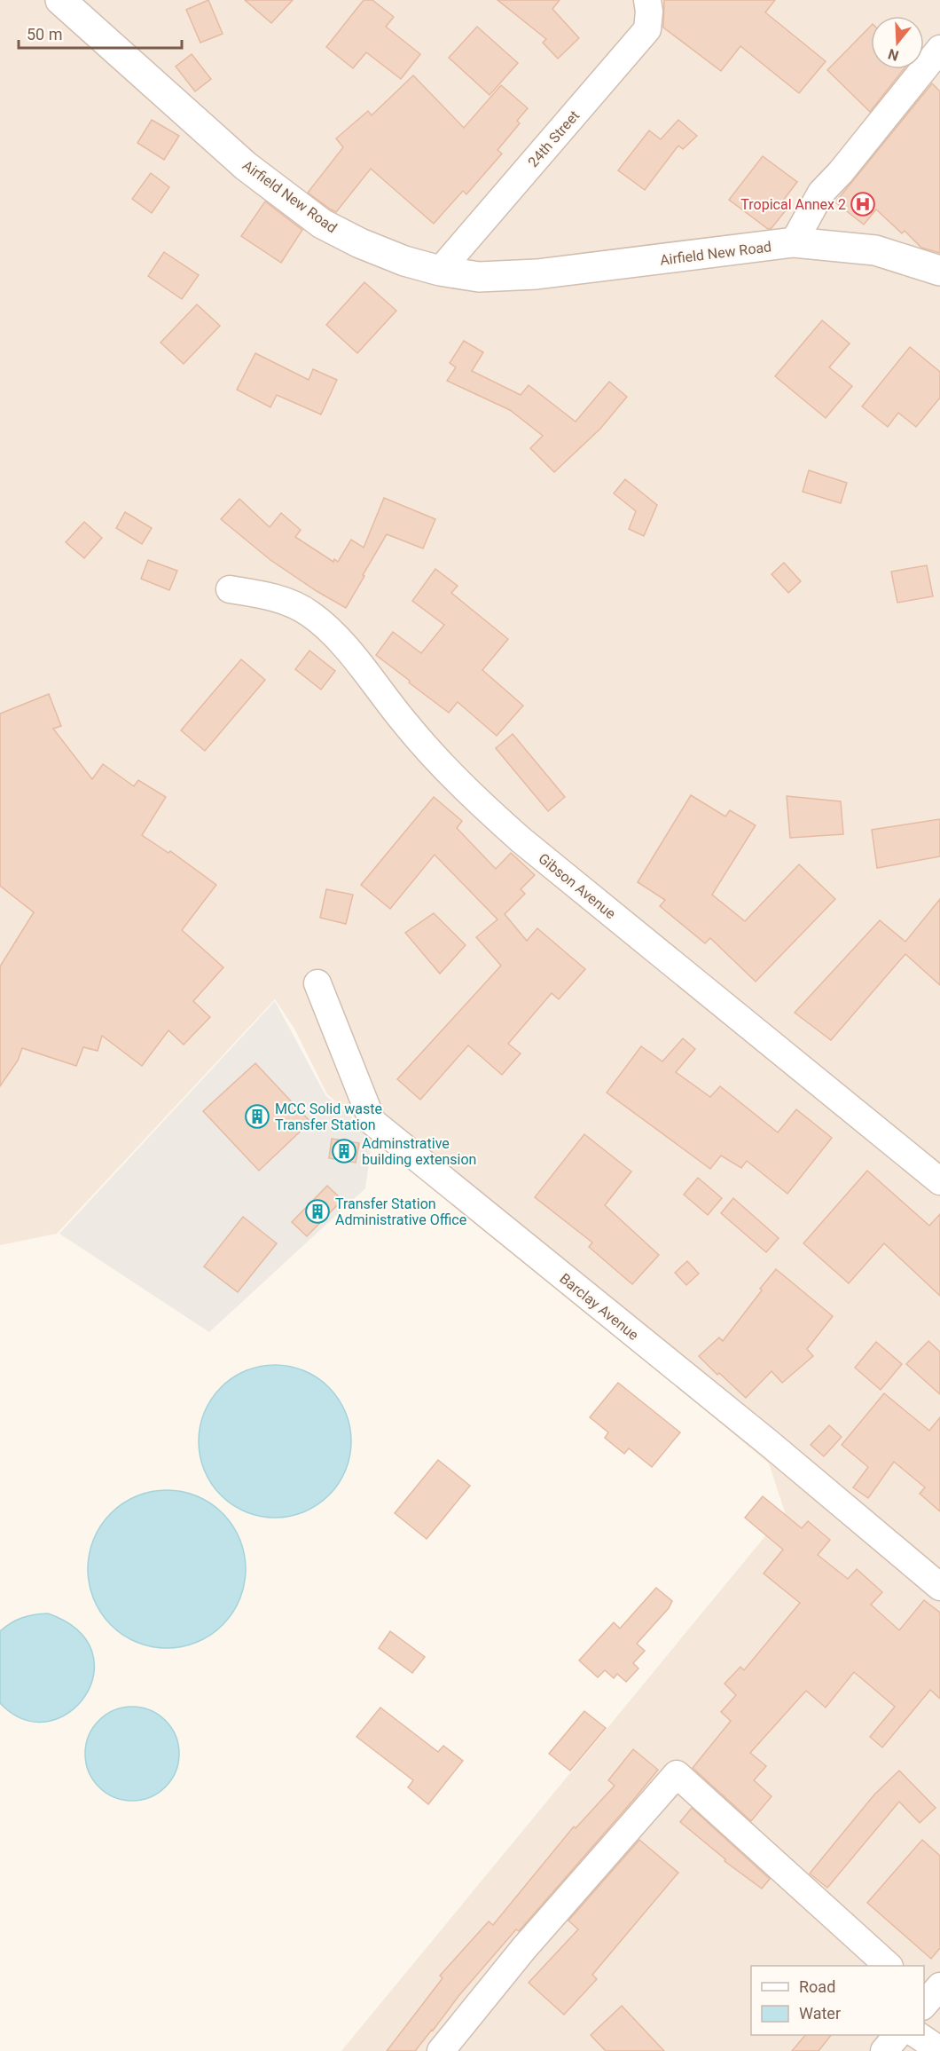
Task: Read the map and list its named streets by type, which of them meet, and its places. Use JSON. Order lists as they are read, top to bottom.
{
  "streets": {
    "street": [
      "24th Street",
      "Airfield New Road",
      "Gibson Avenue",
      "Barclay Avenue"
    ]
  },
  "crossings": [
    ["24th Street", "Airfield New Road"]
  ],
  "places": {
    "hospital": ["Tropical Annex 2"],
    "building": ["MCC Solid waste Transfer Station", "Adminstrative building extension", "Transfer Station Administrative Office"]
  },
  "legend": ["Road", "Water"],
  "scale_bar": "50 m",
  "north": "bottom"
}
